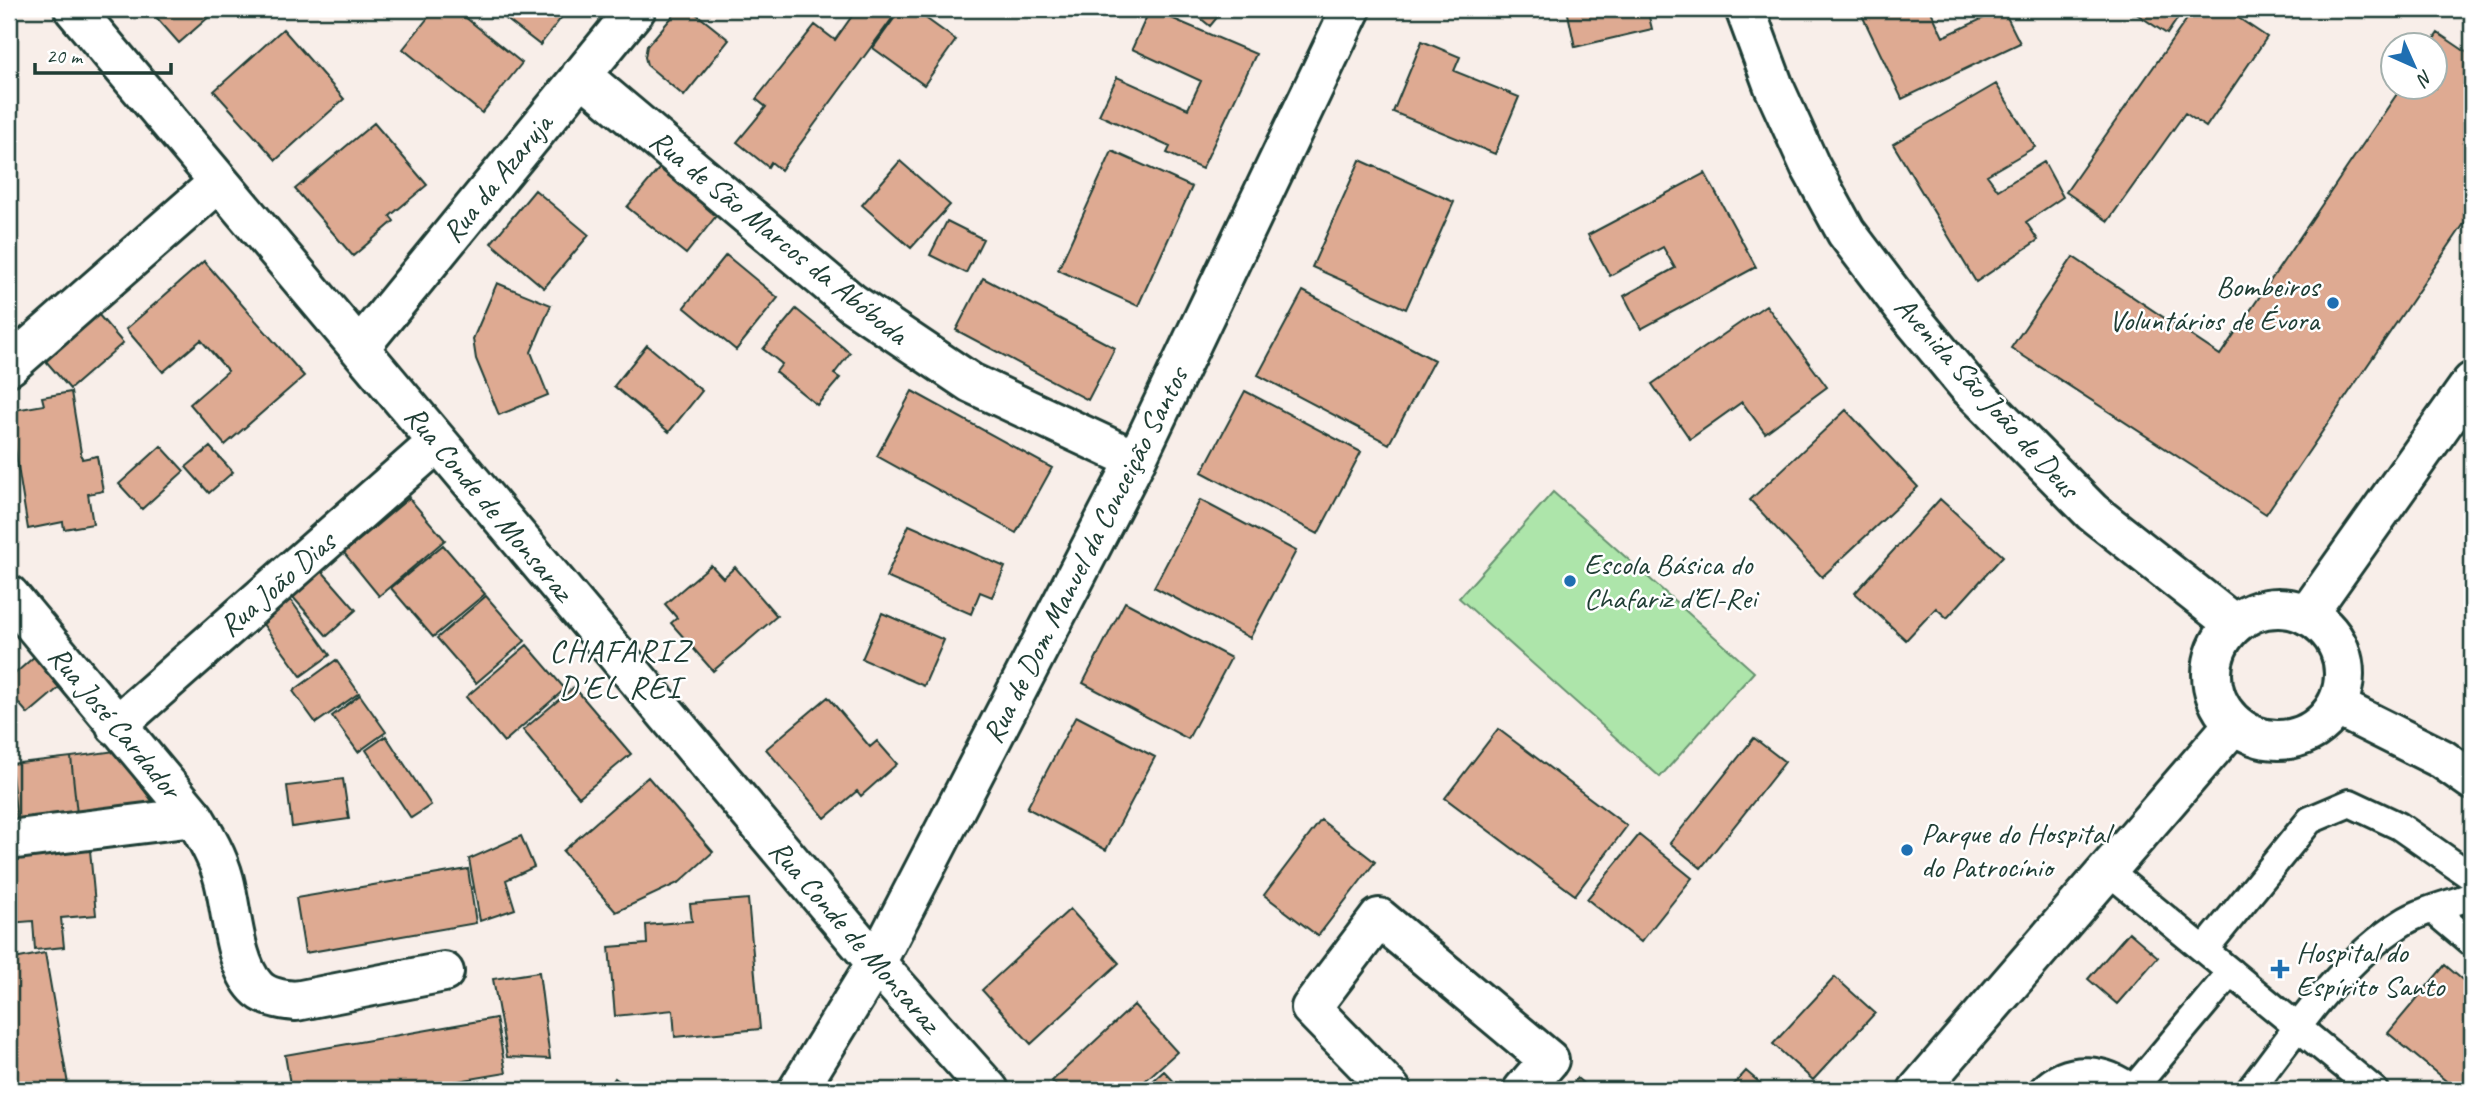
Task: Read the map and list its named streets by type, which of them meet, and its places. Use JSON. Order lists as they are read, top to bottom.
{
  "streets": {
    "street": [
      "Rua da Azaruja",
      "Rua de São Marcos da Abóboda",
      "Avenida São João de Deus",
      "Rua Conde de Monsaraz",
      "Rua de Dom Manuel da Conceição Santos",
      "Rua João Dias",
      "Rua José Cardador"
    ]
  },
  "crossings": [
    ["Rua da Azaruja", "Rua de São Marcos da Abóboda"],
    ["Rua da Azaruja", "Rua Conde de Monsaraz"],
    ["Rua de São Marcos da Abóboda", "Rua de Dom Manuel da Conceição Santos"],
    ["Rua Conde de Monsaraz", "Rua de Dom Manuel da Conceição Santos"],
    ["Rua Conde de Monsaraz", "Rua João Dias"],
    ["Rua João Dias", "Rua José Cardador"]
  ],
  "districts": ["CHAFARIZ D'EL REI"],
  "places": {
    "other": ["Bombeiros Voluntários de Évora", "Escola Básica do Chafariz d’El-Rei", "Parque do Hospital do Patrocínio"],
    "health": ["Hospital do Espírito Santo"]
  },
  "scale_bar": "20 m",
  "north": "bottom right"
}
